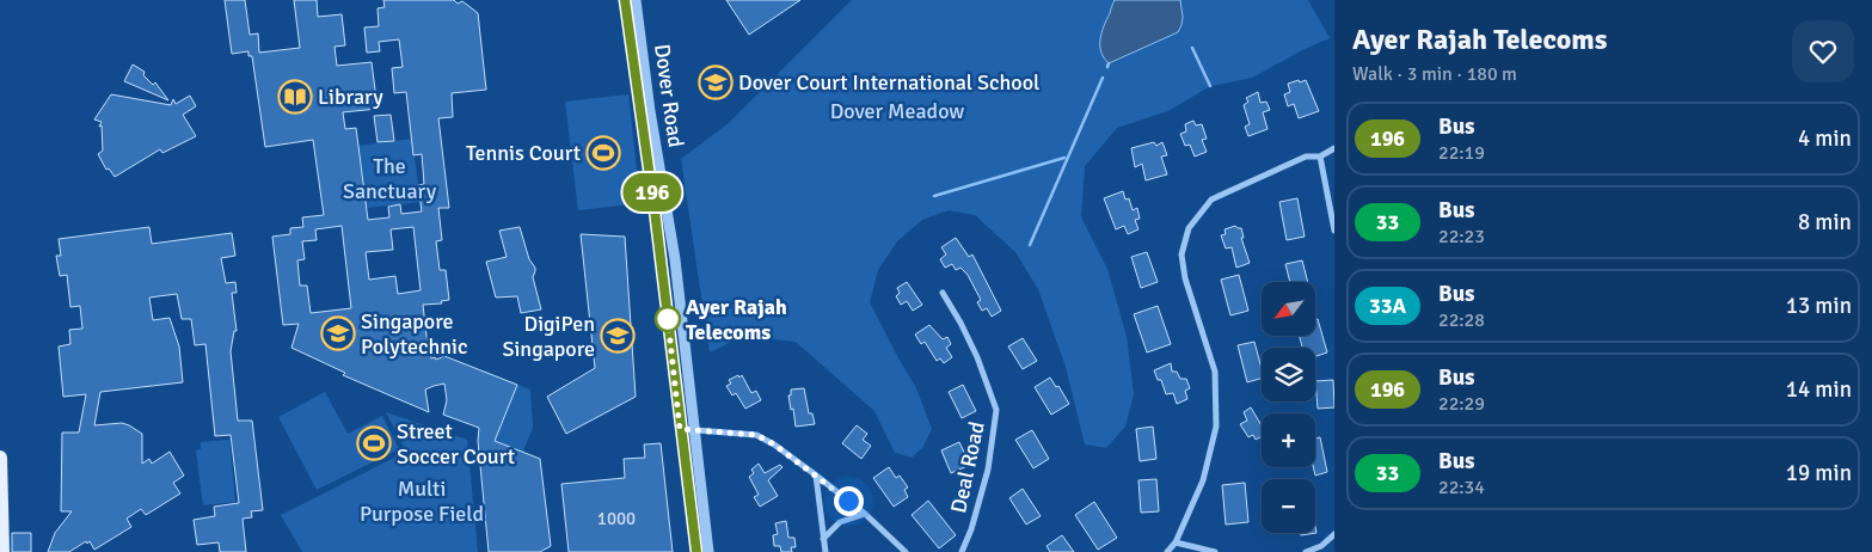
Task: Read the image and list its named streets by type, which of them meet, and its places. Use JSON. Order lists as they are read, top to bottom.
{
  "streets": {
    "street": ["Dover Road", "Deal Road"]
  },
  "parks": ["Dover Meadow", "The Sanctuary", "Multi Purpose Field"],
  "places": {
    "school or university": ["Dover Court International School", "Singapore Polytechnic", "DigiPen Singapore"],
    "library": ["Library"],
    "sports": ["Tennis Court", "Street Soccer Court"],
    "other": ["Ayer Rajah Telecoms"]
  },
  "lines": ["bus line 196"],
  "house_numbers": ["1000"],
  "north": "bottom left",
  "page": {
    "on_map": "196",
    "heading": ["Ayer Rajah Telecoms", "Walk · 3 min · 180 m"],
    "list": [
      {
        "mark": "196",
        "name": "Bus",
        "note": "22:19",
        "value": "4 min"
      },
      {
        "mark": "33",
        "name": "Bus",
        "note": "22:23",
        "value": "8 min"
      },
      {
        "mark": "33A",
        "name": "Bus",
        "note": "22:28",
        "value": "13 min"
      },
      {
        "mark": "196",
        "name": "Bus",
        "note": "22:29",
        "value": "14 min"
      },
      {
        "mark": "33",
        "name": "Bus",
        "note": "22:34",
        "value": "19 min"
      }
    ],
    "map_buttons": ["+", "−"]
  }
}
